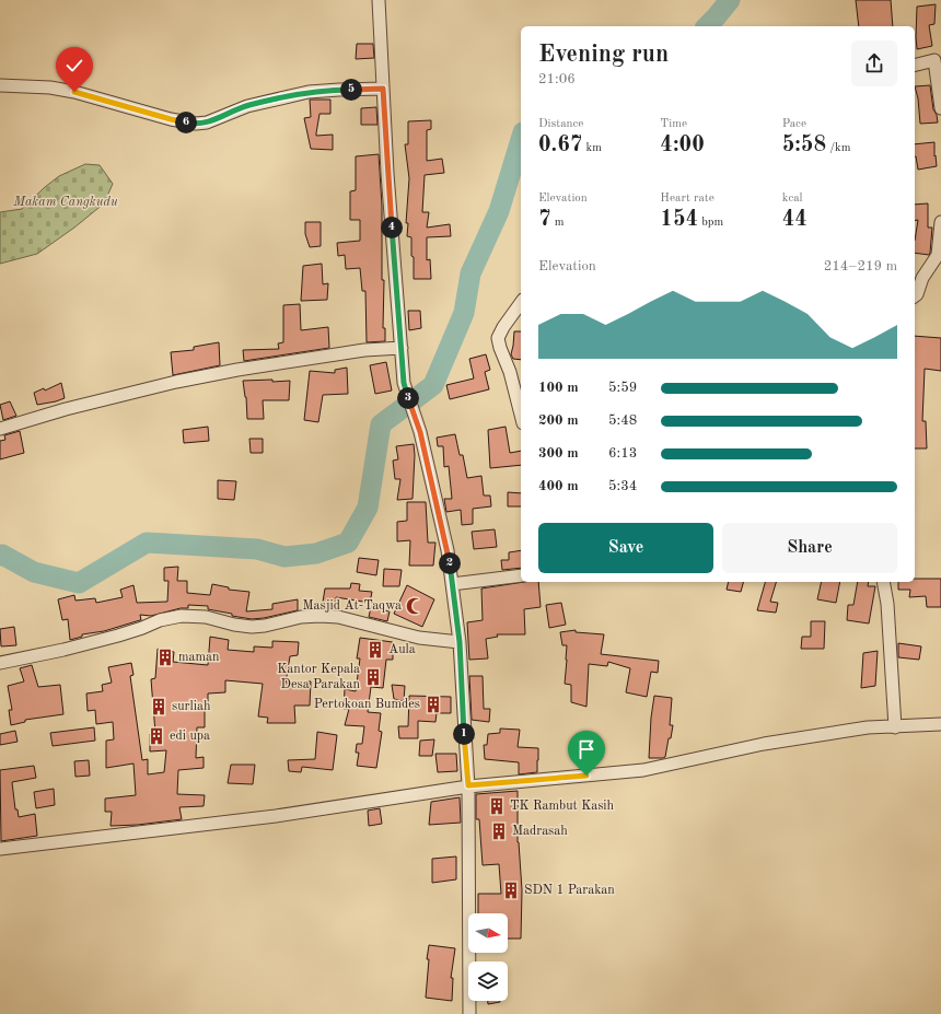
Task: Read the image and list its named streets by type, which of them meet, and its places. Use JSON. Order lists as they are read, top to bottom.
{
  "parks": ["Makam Cangkudu"],
  "places": {
    "mosque": ["Masjid At-Taqwa"],
    "building": [
      "Aula",
      "maman",
      "Kantor Kepala Desa Parakan",
      "Pertokoan Bumdes",
      "surliah",
      "edi upa",
      "TK Rambut Kasih",
      "Madrasah",
      "SDN 1 Parakan"
    ]
  },
  "north": "right",
  "page": {
    "heading": ["Evening run", "21:06"],
    "pins": [
      "5",
      "6",
      "4",
      "3",
      "2",
      "1"
    ],
    "stats": [
      ["Distance", "0.67 km"],
      ["Time", "4:00"],
      ["Pace", "5:58 /km"],
      ["Elevation", "7 m"],
      ["Heart rate", "154 bpm"],
      ["kcal", "44"]
    ],
    "chart": ["Elevation", "214–219 m"],
    "list": [
      {
        "name": "100 m",
        "note": "5:59"
      },
      {
        "name": "200 m",
        "note": "5:48"
      },
      {
        "name": "300 m",
        "note": "6:13"
      },
      {
        "name": "400 m",
        "note": "5:34"
      }
    ],
    "buttons": ["Save", "Share"]
  }
}
